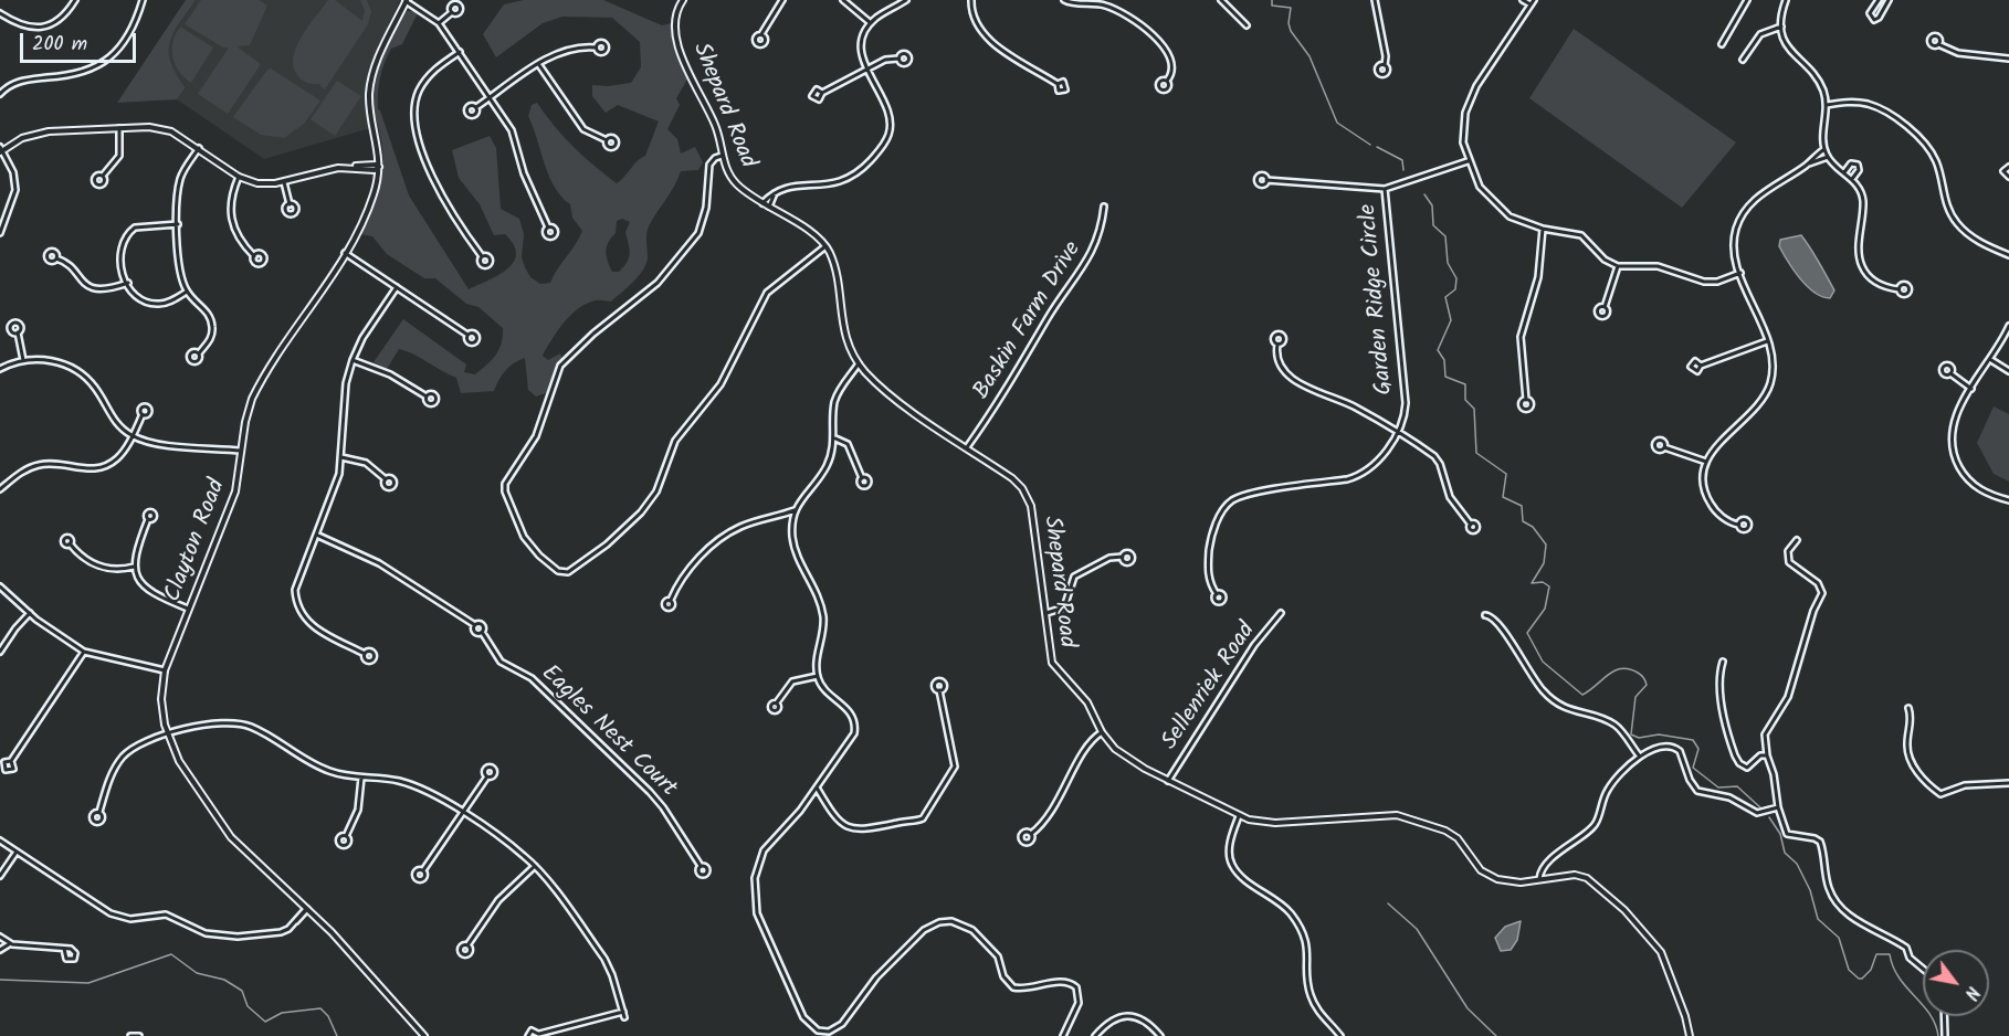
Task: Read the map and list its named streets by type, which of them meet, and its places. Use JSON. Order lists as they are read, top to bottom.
{
  "streets": {
    "street": [
      "Shepard Road",
      "Garden Ridge Circle",
      "Baskin Farm Drive",
      "Clayton Road",
      "Sellenriek Road",
      "Eagles Nest Court"
    ]
  },
  "crossings": [
    ["Shepard Road", "Baskin Farm Drive"],
    ["Shepard Road", "Sellenriek Road"]
  ],
  "scale_bar": "200 m",
  "north": "bottom right"
}
